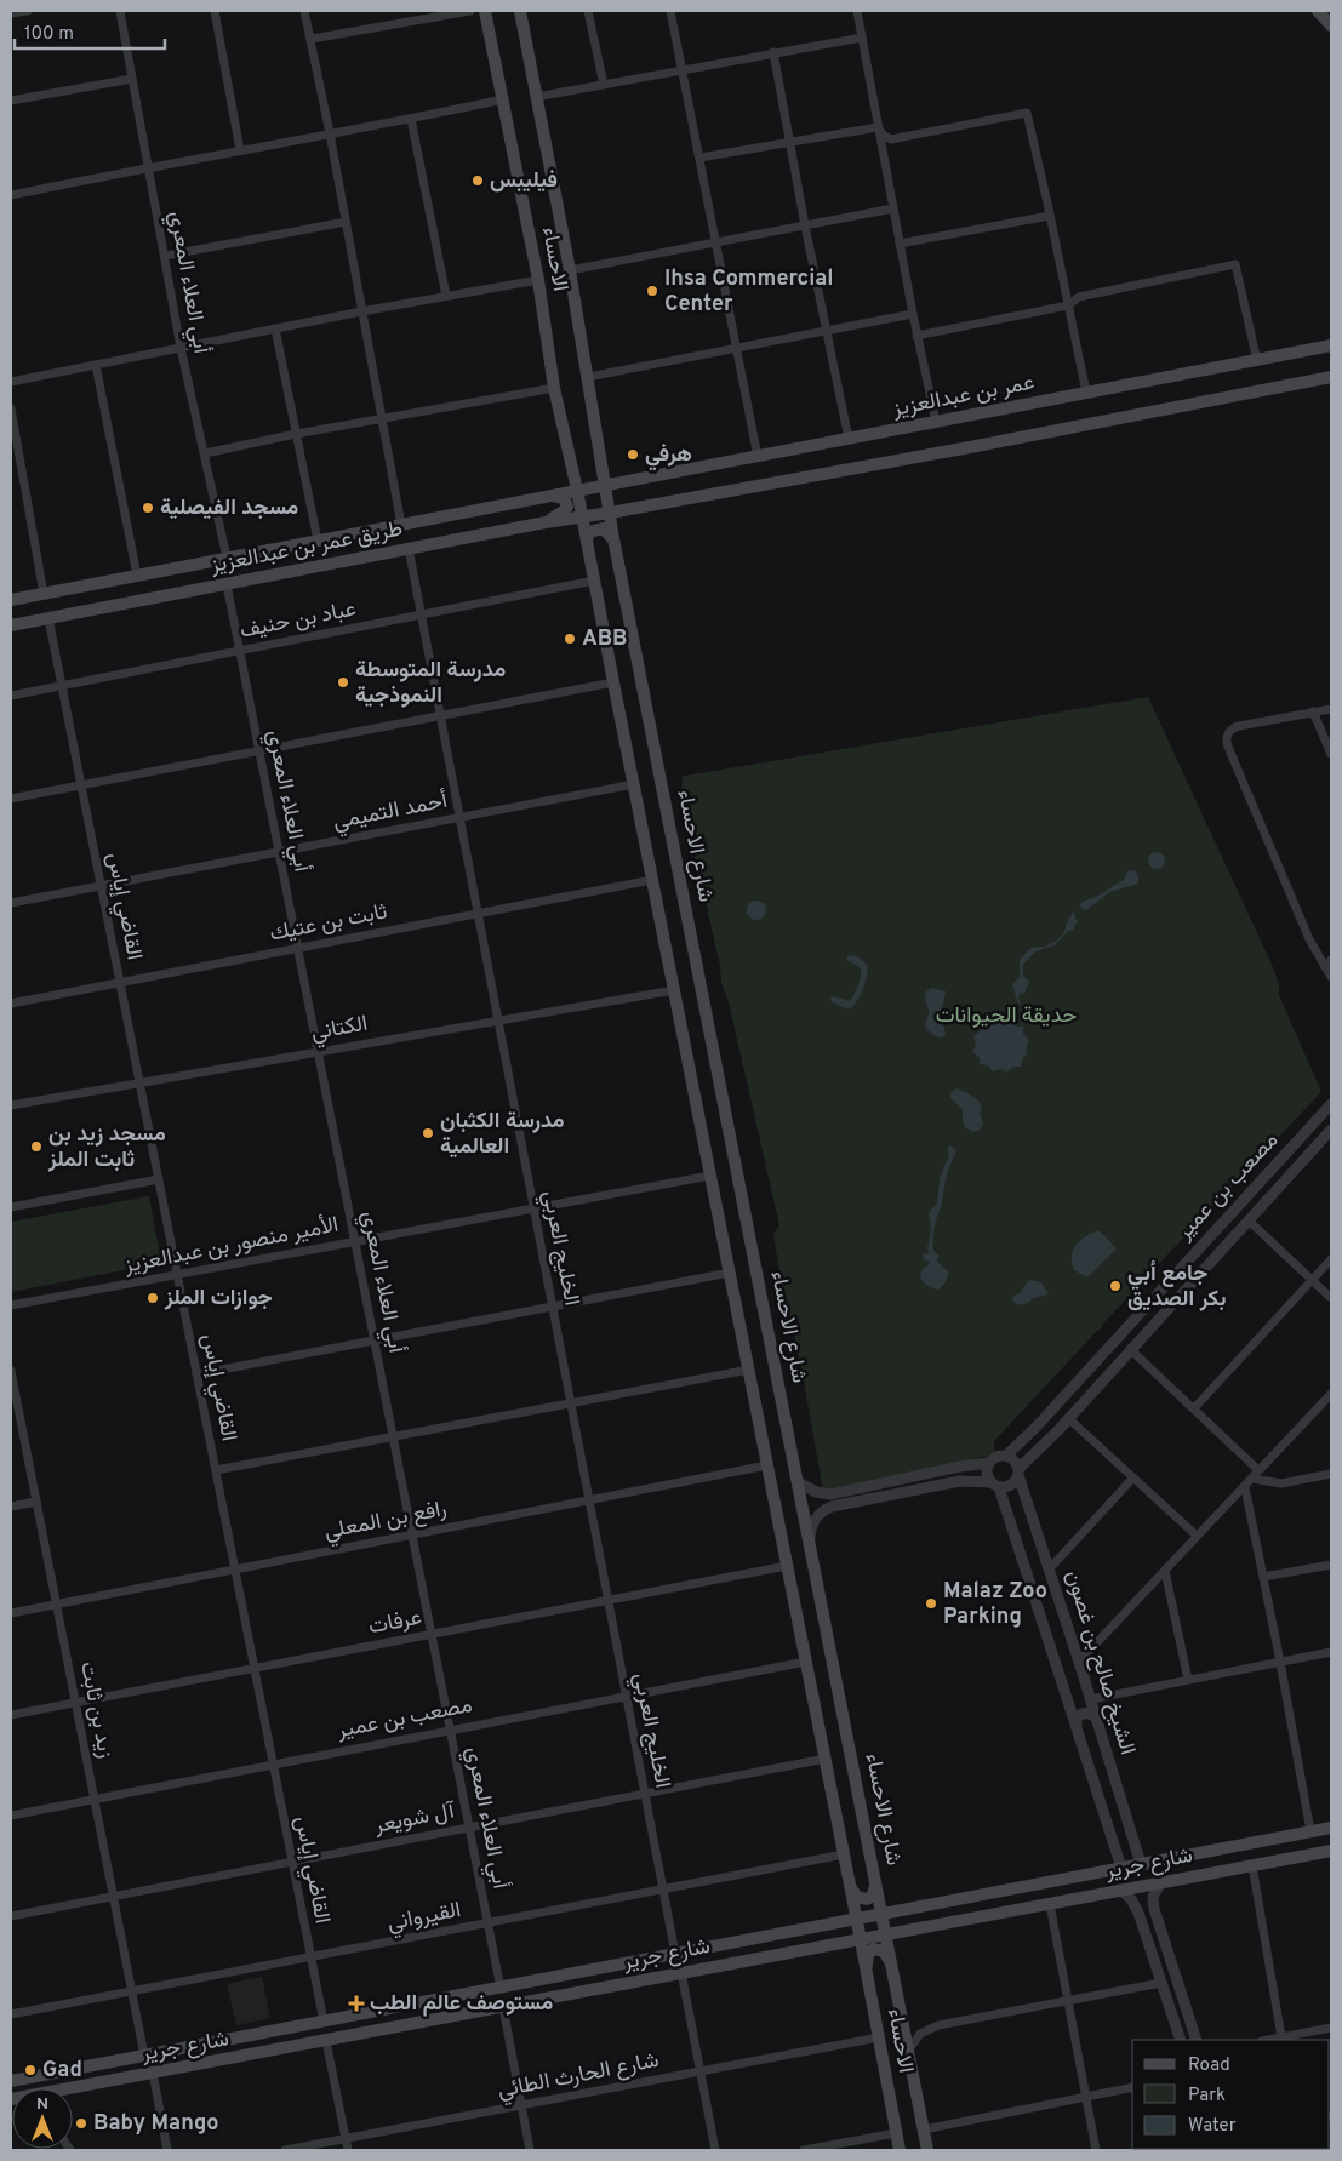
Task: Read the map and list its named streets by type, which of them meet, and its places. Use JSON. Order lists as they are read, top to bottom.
{
  "streets": {
    "main road": [
      "الاحساء",
      "عمر بن عبدالعزيز",
      "طريق عمر بن عبدالعزيز",
      "شارع الاحساء",
      "شارع جرير"
    ],
    "street": [
      "أبي العلاء المعري",
      "عباد بن حنيف",
      "أحمد التميمي",
      "القاضي إياس",
      "ثابت بن عتيك",
      "الكتاني",
      "مصعب بن عمير",
      "الأمير منصور بن عبدالعزيز",
      "الخليج العربي",
      "رافع بن المعلي",
      "عرفات",
      "الشيخ صالح بن غصون",
      "زيد بن ثابت",
      "آل شويعر",
      "القيرواني",
      "شارع الحارث الطائي"
    ]
  },
  "crossings": [
    ["الاحساء", "عمر بن عبدالعزيز"],
    ["الاحساء", "طريق عمر بن عبدالعزيز"],
    ["الاحساء", "شارع الاحساء"],
    ["الاحساء", "شارع جرير"],
    ["الاحساء", "شارع الحارث الطائي"],
    ["أبي العلاء المعري", "طريق عمر بن عبدالعزيز"],
    ["أبي العلاء المعري", "عباد بن حنيف"],
    ["أبي العلاء المعري", "أحمد التميمي"],
    ["أبي العلاء المعري", "ثابت بن عتيك"],
    ["أبي العلاء المعري", "الكتاني"],
    ["أبي العلاء المعري", "مصعب بن عمير"],
    ["أبي العلاء المعري", "الأمير منصور بن عبدالعزيز"],
    ["أبي العلاء المعري", "رافع بن المعلي"],
    ["أبي العلاء المعري", "عرفات"],
    ["أبي العلاء المعري", "آل شويعر"],
    ["أبي العلاء المعري", "شارع جرير"],
    ["أبي العلاء المعري", "القيرواني"],
    ["عمر بن عبدالعزيز", "طريق عمر بن عبدالعزيز"],
    ["طريق عمر بن عبدالعزيز", "شارع الاحساء"],
    ["طريق عمر بن عبدالعزيز", "القاضي إياس"],
    ["طريق عمر بن عبدالعزيز", "الخليج العربي"],
    ["عباد بن حنيف", "القاضي إياس"],
    ["عباد بن حنيف", "الخليج العربي"],
    ["أحمد التميمي", "القاضي إياس"],
    ["أحمد التميمي", "الخليج العربي"],
    ["شارع الاحساء", "مصعب بن عمير"],
    ["شارع الاحساء", "شارع جرير"],
    ["القاضي إياس", "ثابت بن عتيك"],
    ["القاضي إياس", "الكتاني"],
    ["القاضي إياس", "مصعب بن عمير"],
    ["القاضي إياس", "الأمير منصور بن عبدالعزيز"],
    ["القاضي إياس", "رافع بن المعلي"],
    ["القاضي إياس", "عرفات"],
    ["القاضي إياس", "آل شويعر"],
    ["القاضي إياس", "شارع جرير"],
    ["القاضي إياس", "القيرواني"],
    ["ثابت بن عتيك", "الخليج العربي"],
    ["الكتاني", "الخليج العربي"],
    ["مصعب بن عمير", "الخليج العربي"],
    ["مصعب بن عمير", "الشيخ صالح بن غصون"],
    ["مصعب بن عمير", "زيد بن ثابت"],
    ["الأمير منصور بن عبدالعزيز", "الخليج العربي"],
    ["الخليج العربي", "رافع بن المعلي"],
    ["الخليج العربي", "عرفات"],
    ["الخليج العربي", "آل شويعر"],
    ["الخليج العربي", "شارع جرير"],
    ["الخليج العربي", "القيرواني"],
    ["رافع بن المعلي", "زيد بن ثابت"],
    ["عرفات", "زيد بن ثابت"],
    ["الشيخ صالح بن غصون", "شارع جرير"],
    ["زيد بن ثابت", "آل شويعر"],
    ["زيد بن ثابت", "شارع جرير"],
    ["زيد بن ثابت", "القيرواني"]
  ],
  "parks": ["حديقة الحيوانات"],
  "places": {
    "other": [
      "فيليبس",
      "Ihsa Commercial Center",
      "هرفي",
      "مسجد الفيصلية",
      "ABB",
      "مدرسة المتوسطة النموذجية",
      "مدرسة الكثبان العالمية",
      "مسجد زيد بن ثابت الملز",
      "جامع أبي بكر الصديق",
      "جوازات الملز",
      "Malaz Zoo Parking",
      "Gad",
      "Baby Mango"
    ],
    "health": ["مستوصف عالم الطب"]
  },
  "legend": ["Road", "Park", "Water"],
  "scale_bar": "100 m",
  "north": "top"
}
